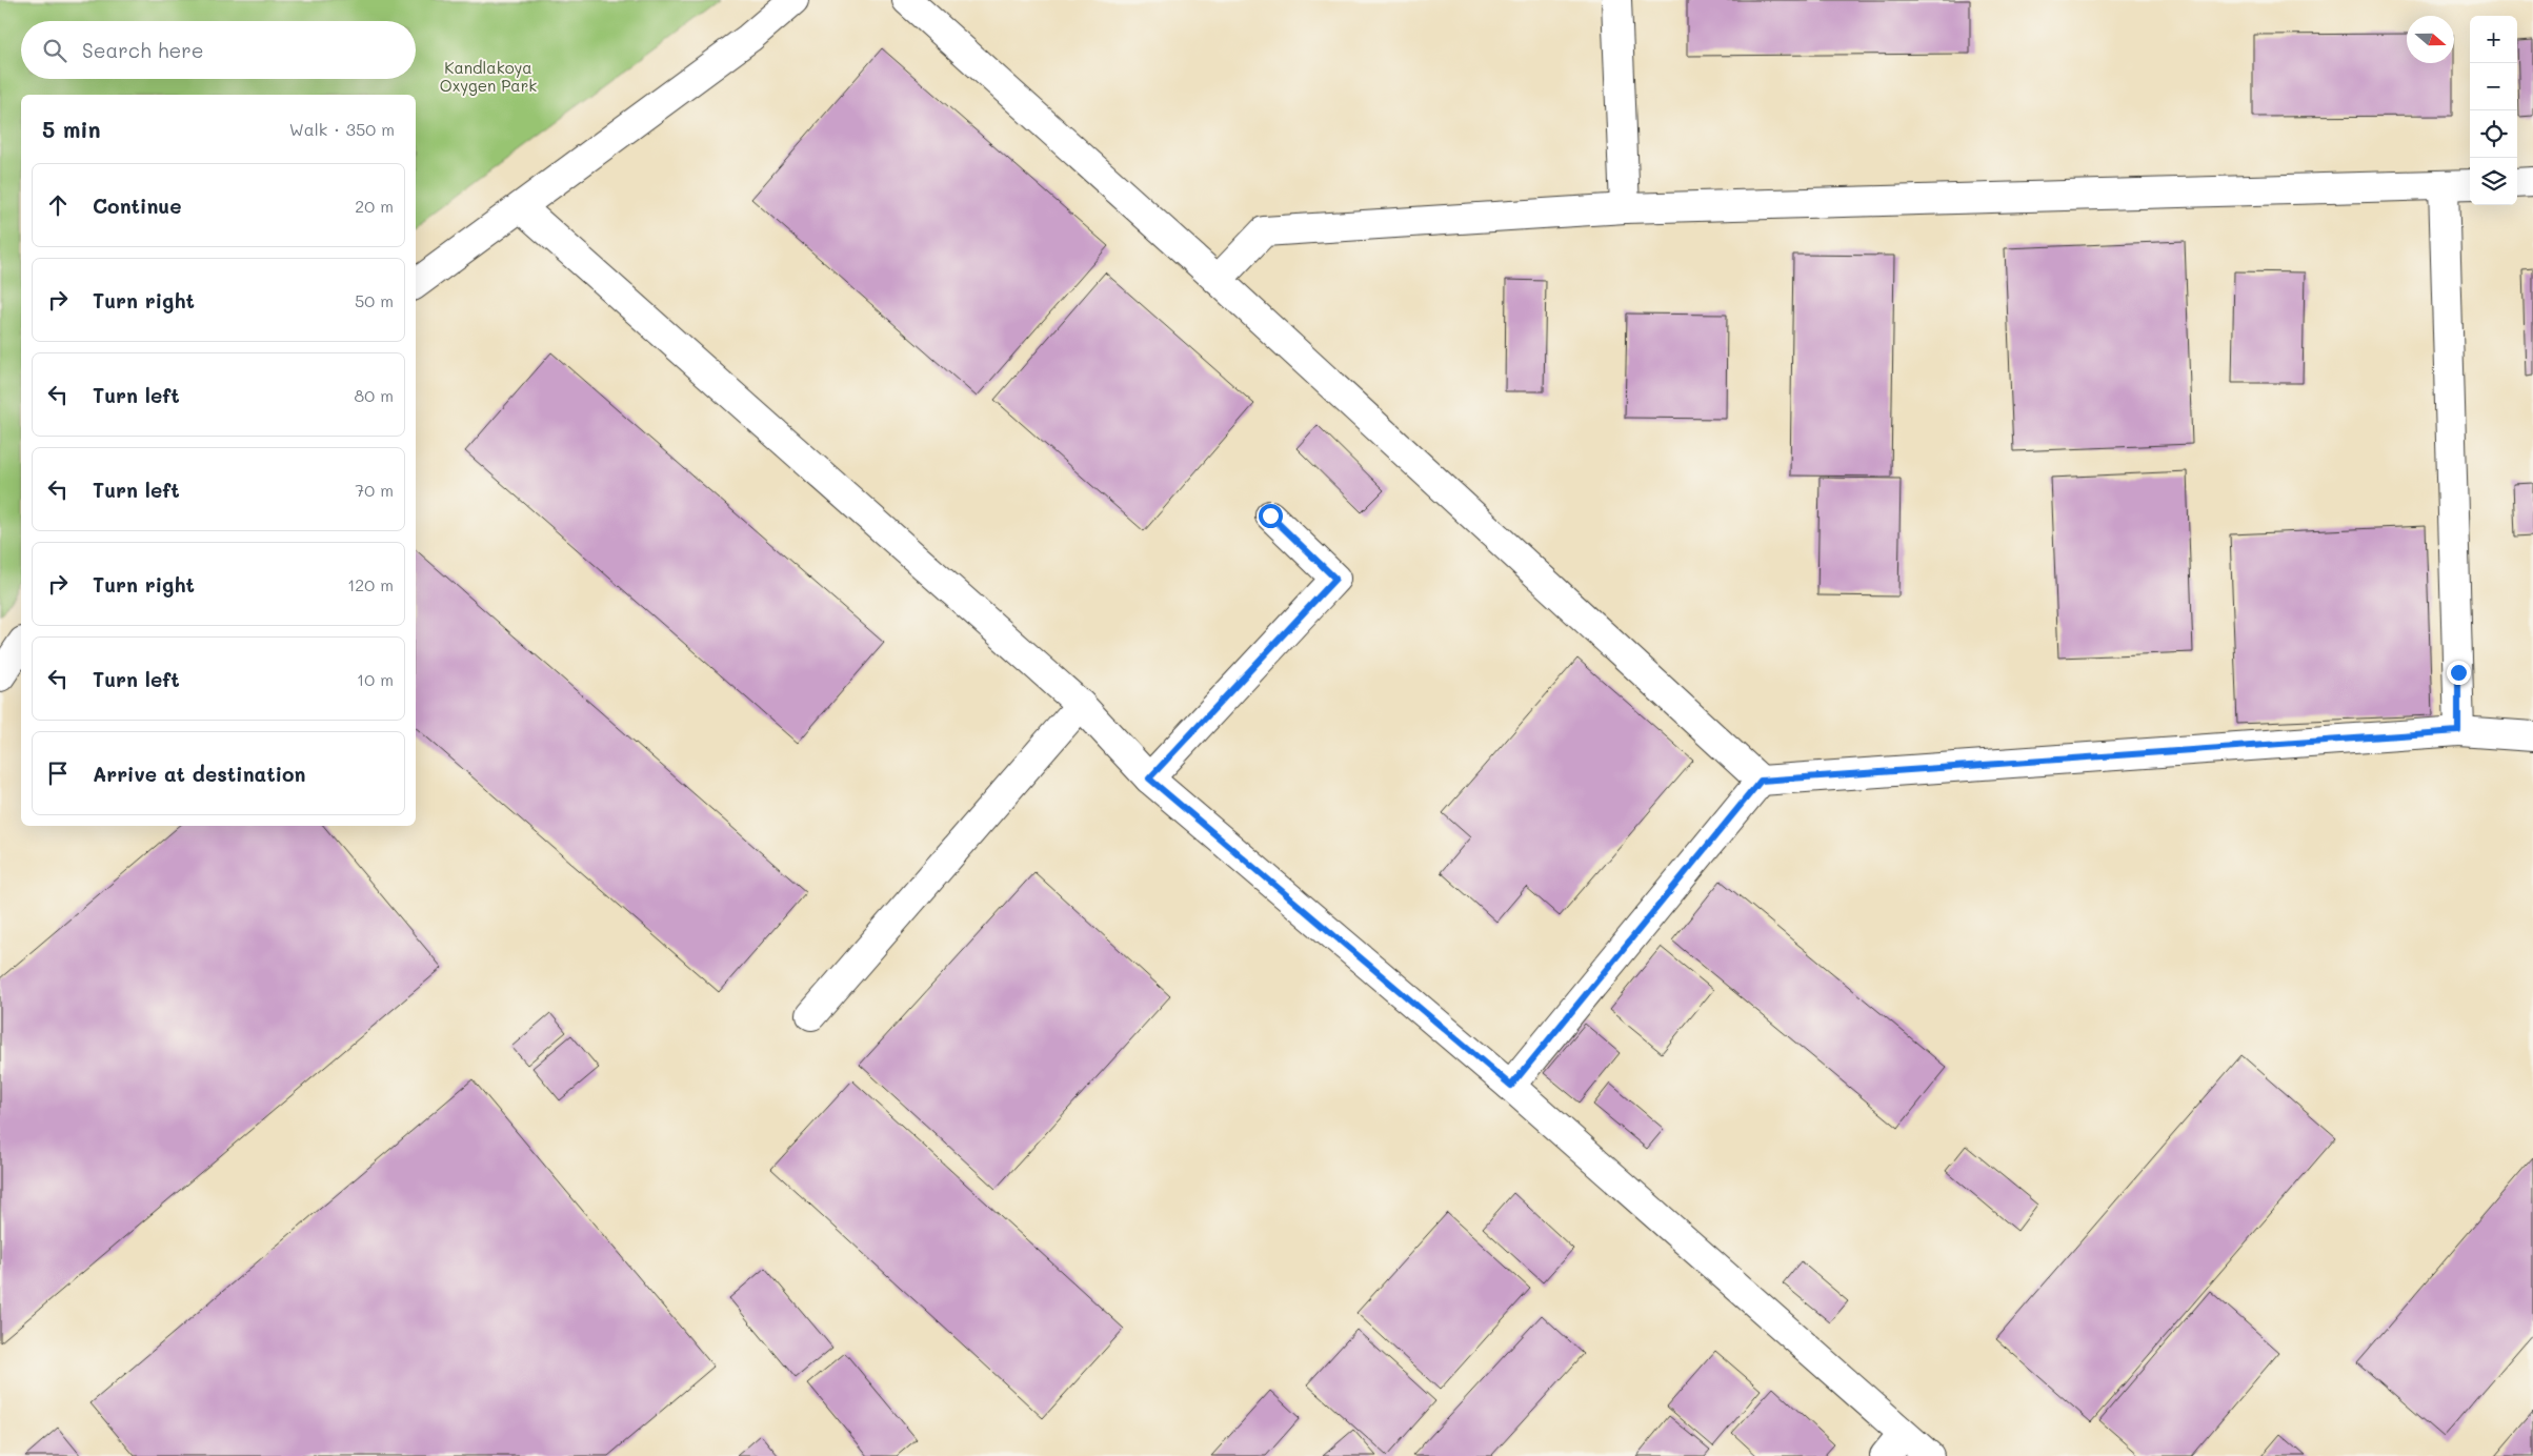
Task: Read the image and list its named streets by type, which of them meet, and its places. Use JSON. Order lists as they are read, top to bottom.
{
  "parks": ["Kandlakoya Oxygen Park"],
  "north": "right",
  "page": {
    "map_buttons": ["+", "−"],
    "search": "Search here",
    "heading": ["5 min", "Walk · 350 m"],
    "list": [
      ["Continue", "20 m"],
      ["Turn right", "50 m"],
      ["Turn left", "80 m"],
      ["Turn left", "70 m"],
      ["Turn right", "120 m"],
      ["Turn left", "10 m"],
      "Arrive at destination"
    ]
  }
}
